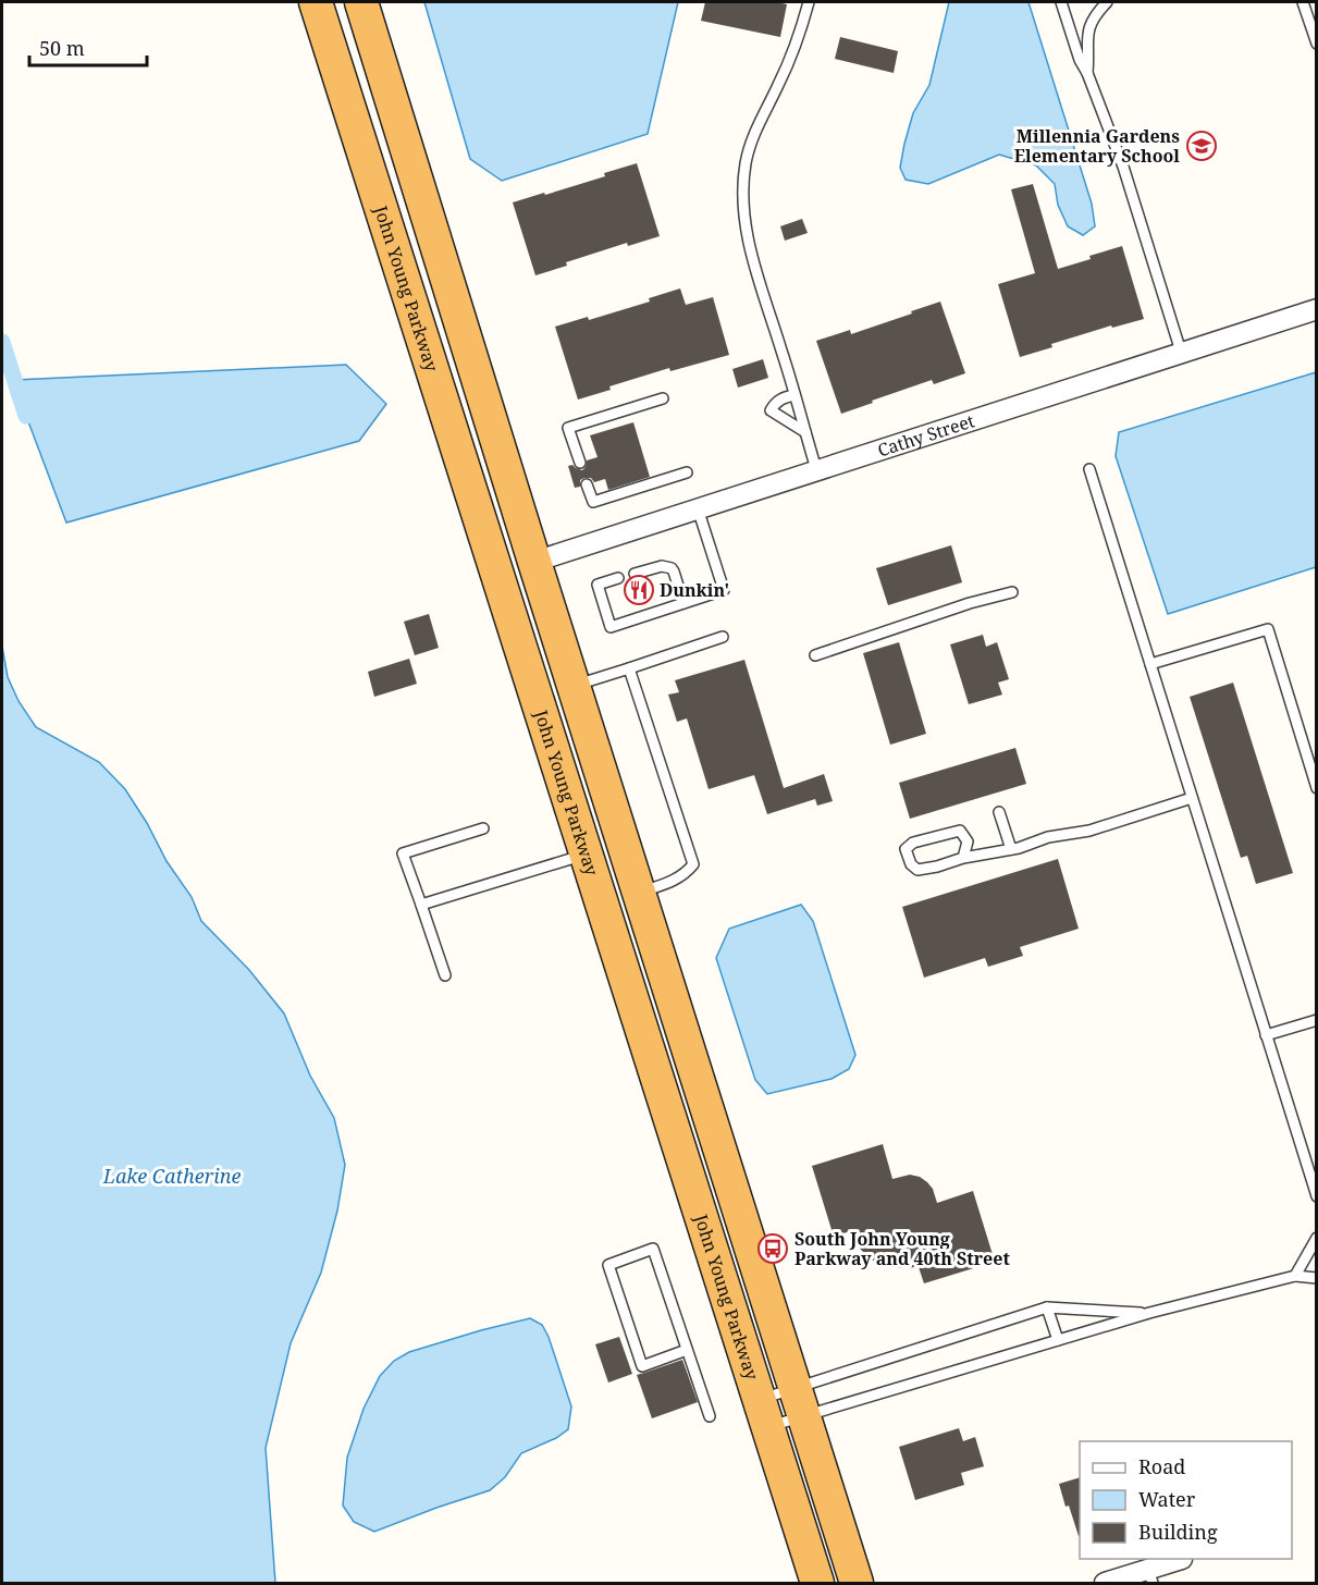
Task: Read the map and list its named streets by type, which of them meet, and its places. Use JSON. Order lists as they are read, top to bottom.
{
  "streets": {
    "highway": ["John Young Parkway"],
    "street": ["Cathy Street"]
  },
  "crossings": [
    ["John Young Parkway", "Cathy Street"]
  ],
  "water": ["Lake Catherine"],
  "places": {
    "school or university": ["Millennia Gardens Elementary School"],
    "restaurant": ["Dunkin'"],
    "bus stop": ["South John Young Parkway and 40th Street"]
  },
  "legend": ["Road", "Water", "Building"],
  "scale_bar": "50 m"
}
